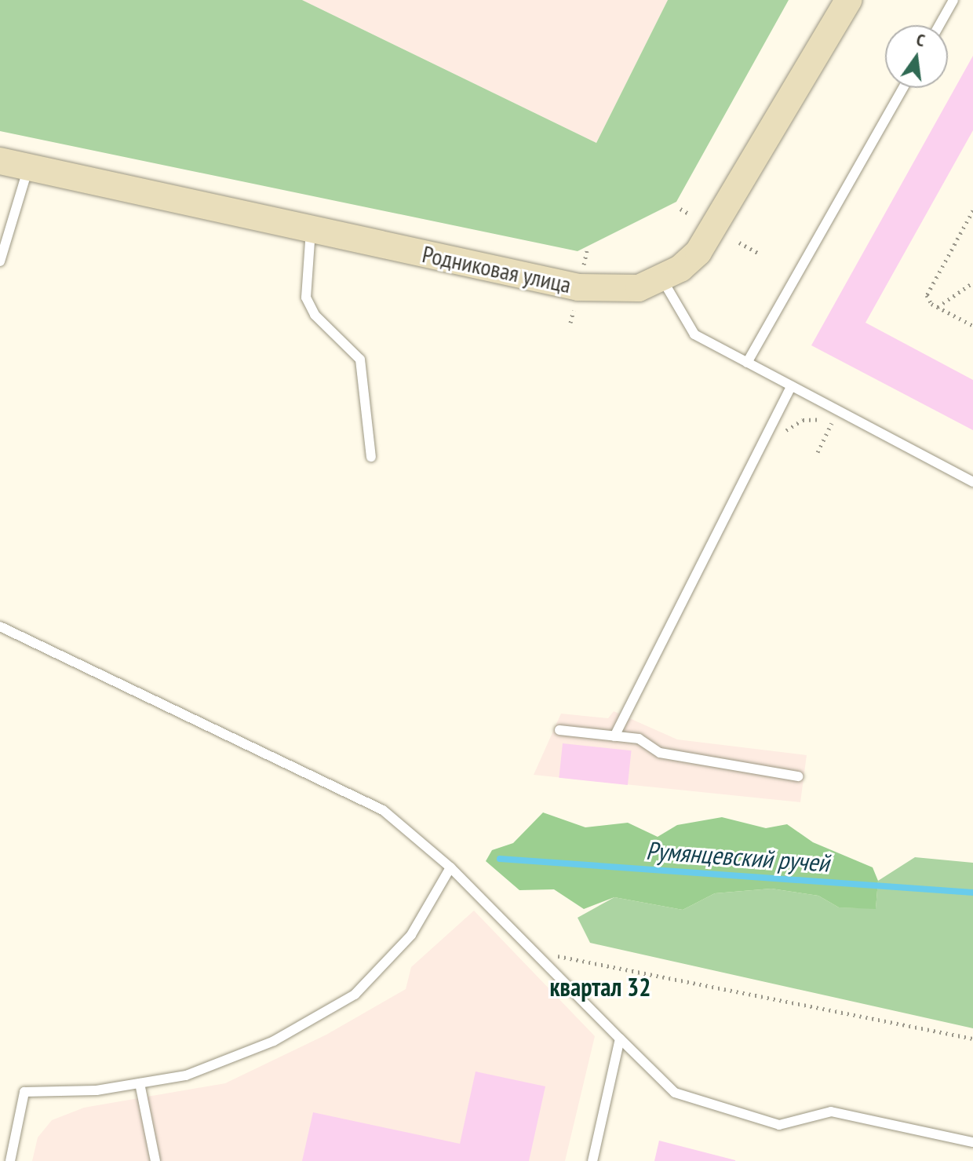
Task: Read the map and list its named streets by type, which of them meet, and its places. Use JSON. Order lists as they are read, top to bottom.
{
  "streets": {
    "main road": ["Родниковая улица"]
  },
  "districts": ["квартал 32"],
  "water": ["Румянцевский ручей"],
  "north": "top"
}
